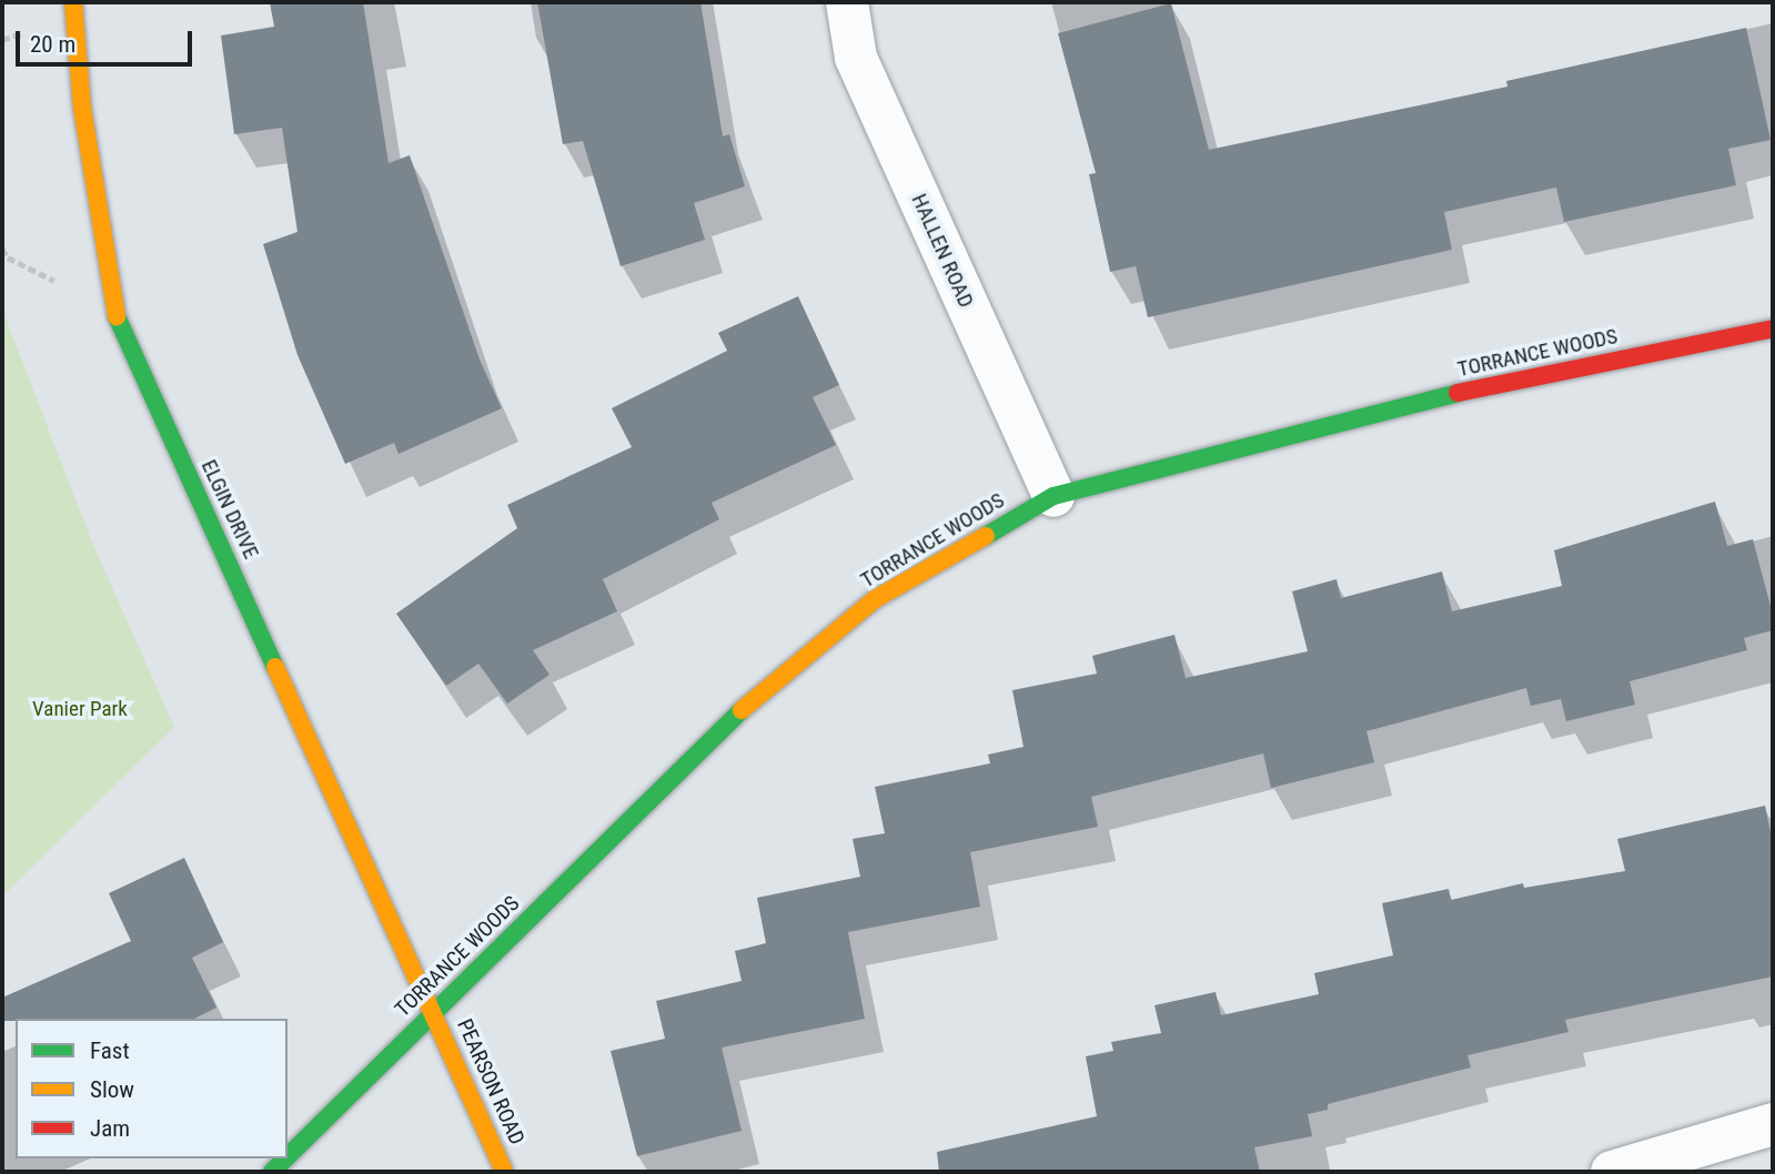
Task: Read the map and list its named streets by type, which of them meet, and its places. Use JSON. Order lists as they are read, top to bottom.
{
  "streets": {
    "street": [
      "HALLEN ROAD",
      "TORRANCE WOODS",
      "ELGIN DRIVE",
      "PEARSON ROAD"
    ]
  },
  "crossings": [
    ["HALLEN ROAD", "TORRANCE WOODS"],
    ["TORRANCE WOODS", "ELGIN DRIVE"],
    ["TORRANCE WOODS", "PEARSON ROAD"],
    ["ELGIN DRIVE", "PEARSON ROAD"]
  ],
  "parks": ["Vanier Park"],
  "legend": ["Fast", "Slow", "Jam"],
  "scale_bar": "20 m"
}
